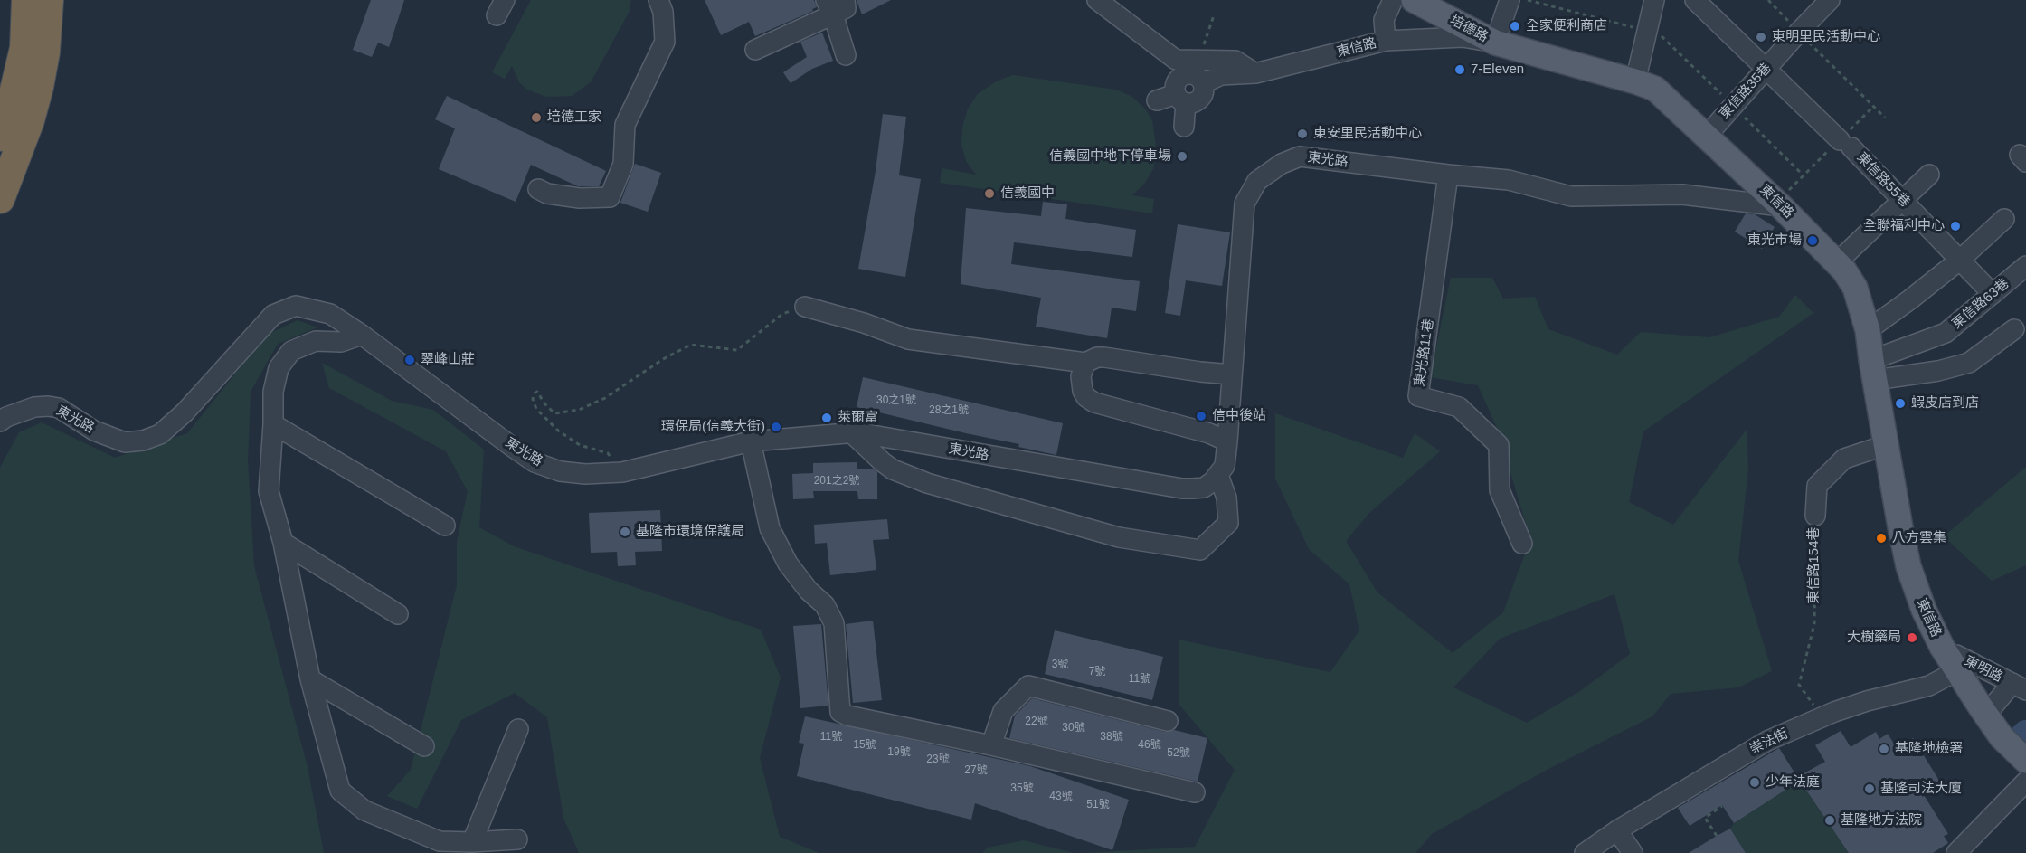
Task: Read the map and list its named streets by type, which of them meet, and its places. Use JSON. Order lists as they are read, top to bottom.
{
  "streets": {
    "main road": ["培德路", "東信路"],
    "street": [
      "東信路35巷",
      "東光路",
      "東信路55巷",
      "東信路63巷",
      "東光路11巷",
      "東信路154巷",
      "東明路",
      "崇法街"
    ]
  },
  "crossings": [
    ["培德路", "東信路"],
    ["東信路", "東信路35巷"],
    ["東信路", "東光路"],
    ["東信路", "東信路63巷"],
    ["東信路", "東信路154巷"],
    ["東信路", "東明路"],
    ["東信路", "崇法街"],
    ["東信路35巷", "東信路55巷"],
    ["東光路", "東光路11巷"],
    ["東信路55巷", "東信路63巷"],
    ["東信路154巷", "崇法街"],
    ["東明路", "崇法街"]
  ],
  "places": [
    "全家便利商店",
    "東明里民活動中心",
    "7-Eleven",
    "培德工家",
    "東安里民活動中心",
    "信義國中地下停車場",
    "信義國中",
    "全聯福利中心",
    "東光市場",
    "翠峰山莊",
    "蝦皮店到店",
    "信中後站",
    "萊爾富",
    "環保局(信義大街)",
    "基隆市環境保護局",
    "八方雲集",
    "大樹藥局",
    "基隆地檢署",
    "少年法庭",
    "基隆司法大廈",
    "基隆地方法院"
  ],
  "house_numbers": [
    "30之1號",
    "28之1號",
    "201之2號",
    "3號",
    "7號",
    "11號",
    "22號",
    "30號",
    "11號",
    "38號",
    "15號",
    "46號",
    "19號",
    "52號",
    "23號",
    "27號",
    "35號",
    "43號",
    "51號"
  ]
}
